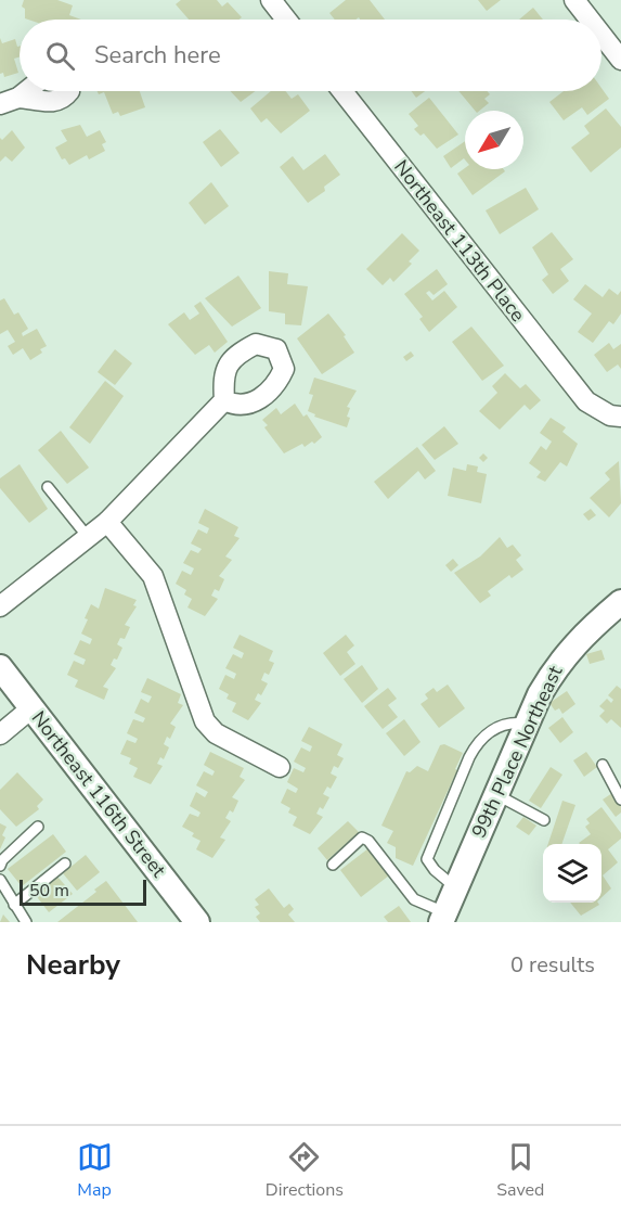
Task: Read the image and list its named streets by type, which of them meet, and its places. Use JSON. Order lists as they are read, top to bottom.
{
  "streets": {
    "street": ["Northeast 113th Place", "99th Place Northeast", "Northeast 116th Street"]
  },
  "scale_bar": "50 m",
  "north": "bottom left",
  "page": {
    "search": "Search here",
    "scale": "50 m",
    "heading": ["Nearby", "0 results"],
    "nav": ["Map", "Directions", "Saved"]
  }
}
